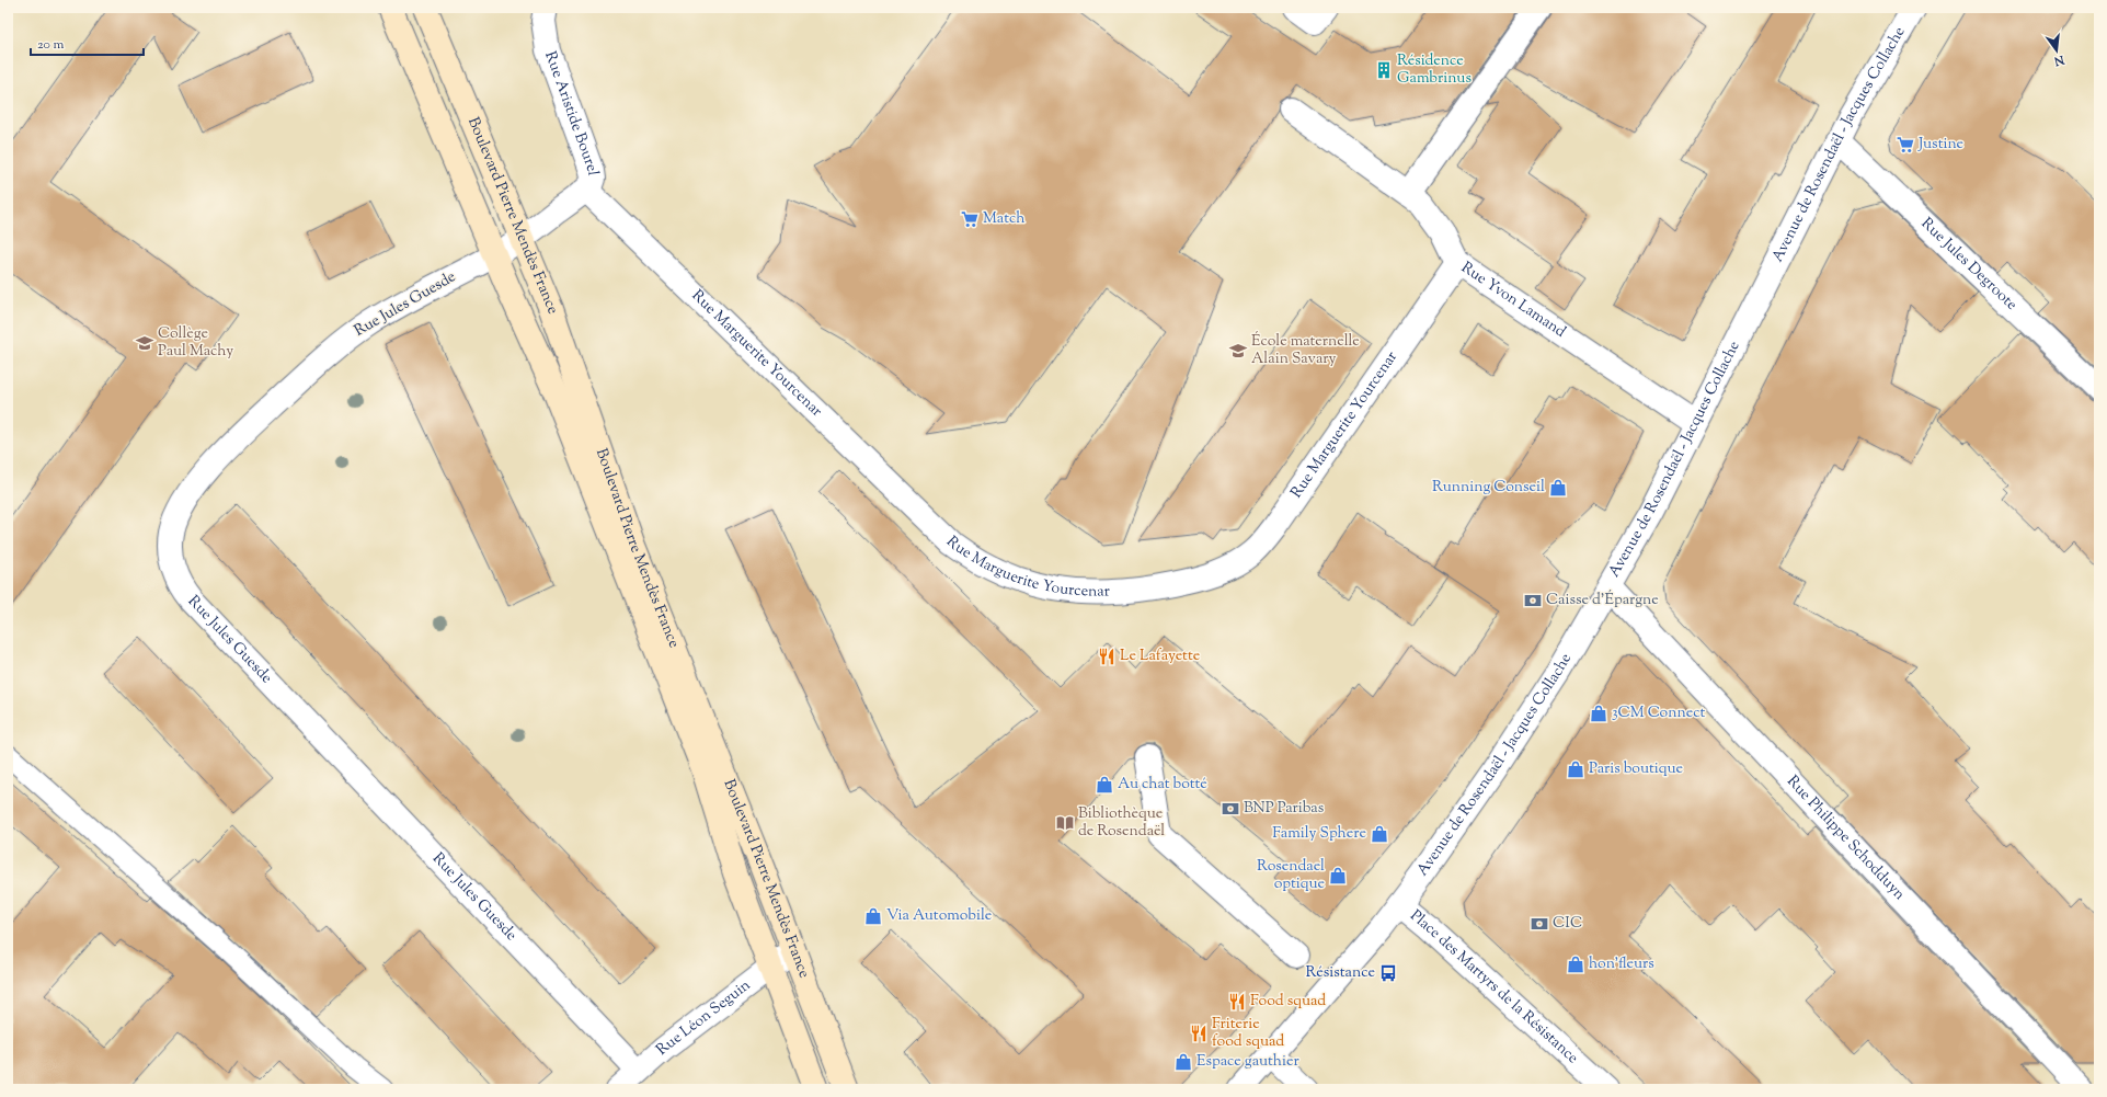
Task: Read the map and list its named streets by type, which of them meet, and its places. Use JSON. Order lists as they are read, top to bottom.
{
  "streets": {
    "main road": ["Boulevard Pierre Mendès France"],
    "street": [
      "Rue Aristide Bourel",
      "Avenue de Rosendaël - Jacques Collache",
      "Rue Jules Degroote",
      "Rue Yvon Lamand",
      "Rue Jules Guesde",
      "Rue Marguerite Yourcenar",
      "Rue Philippe Schodduyn",
      "Place des Martyrs de la Résistance",
      "Rue Léon Seguin"
    ]
  },
  "crossings": [
    ["Rue Aristide Bourel", "Boulevard Pierre Mendès France"],
    ["Rue Aristide Bourel", "Rue Jules Guesde"],
    ["Rue Aristide Bourel", "Rue Marguerite Yourcenar"],
    ["Avenue de Rosendaël - Jacques Collache", "Rue Jules Degroote"],
    ["Avenue de Rosendaël - Jacques Collache", "Rue Yvon Lamand"],
    ["Avenue de Rosendaël - Jacques Collache", "Rue Philippe Schodduyn"],
    ["Avenue de Rosendaël - Jacques Collache", "Place des Martyrs de la Résistance"],
    ["Boulevard Pierre Mendès France", "Rue Jules Guesde"],
    ["Boulevard Pierre Mendès France", "Rue Léon Seguin"],
    ["Rue Yvon Lamand", "Rue Marguerite Yourcenar"],
    ["Rue Jules Guesde", "Rue Léon Seguin"]
  ],
  "places": {
    "building": ["Résidence Gambrinus"],
    "supermarket": ["Justine", "Match"],
    "school or university": ["Collège Paul Machy", "École maternelle Alain Savary"],
    "shop": [
      "Running Conseil",
      "3CM Connect",
      "Paris boutique",
      "Au chat botté",
      "Family Sphere",
      "Rosendael optique",
      "Via Automobile",
      "hon'fleurs",
      "Espace gauthier"
    ],
    "bank": ["Caisse d'Épargne", "BNP Paribas", "CIC"],
    "restaurant": ["Le Lafayette", "Food squad", "Friterie food squad"],
    "library": ["Bibliothèque de Rosendaël"],
    "bus stop": ["Résistance"]
  },
  "scale_bar": "20 m",
  "north": "bottom"
}
